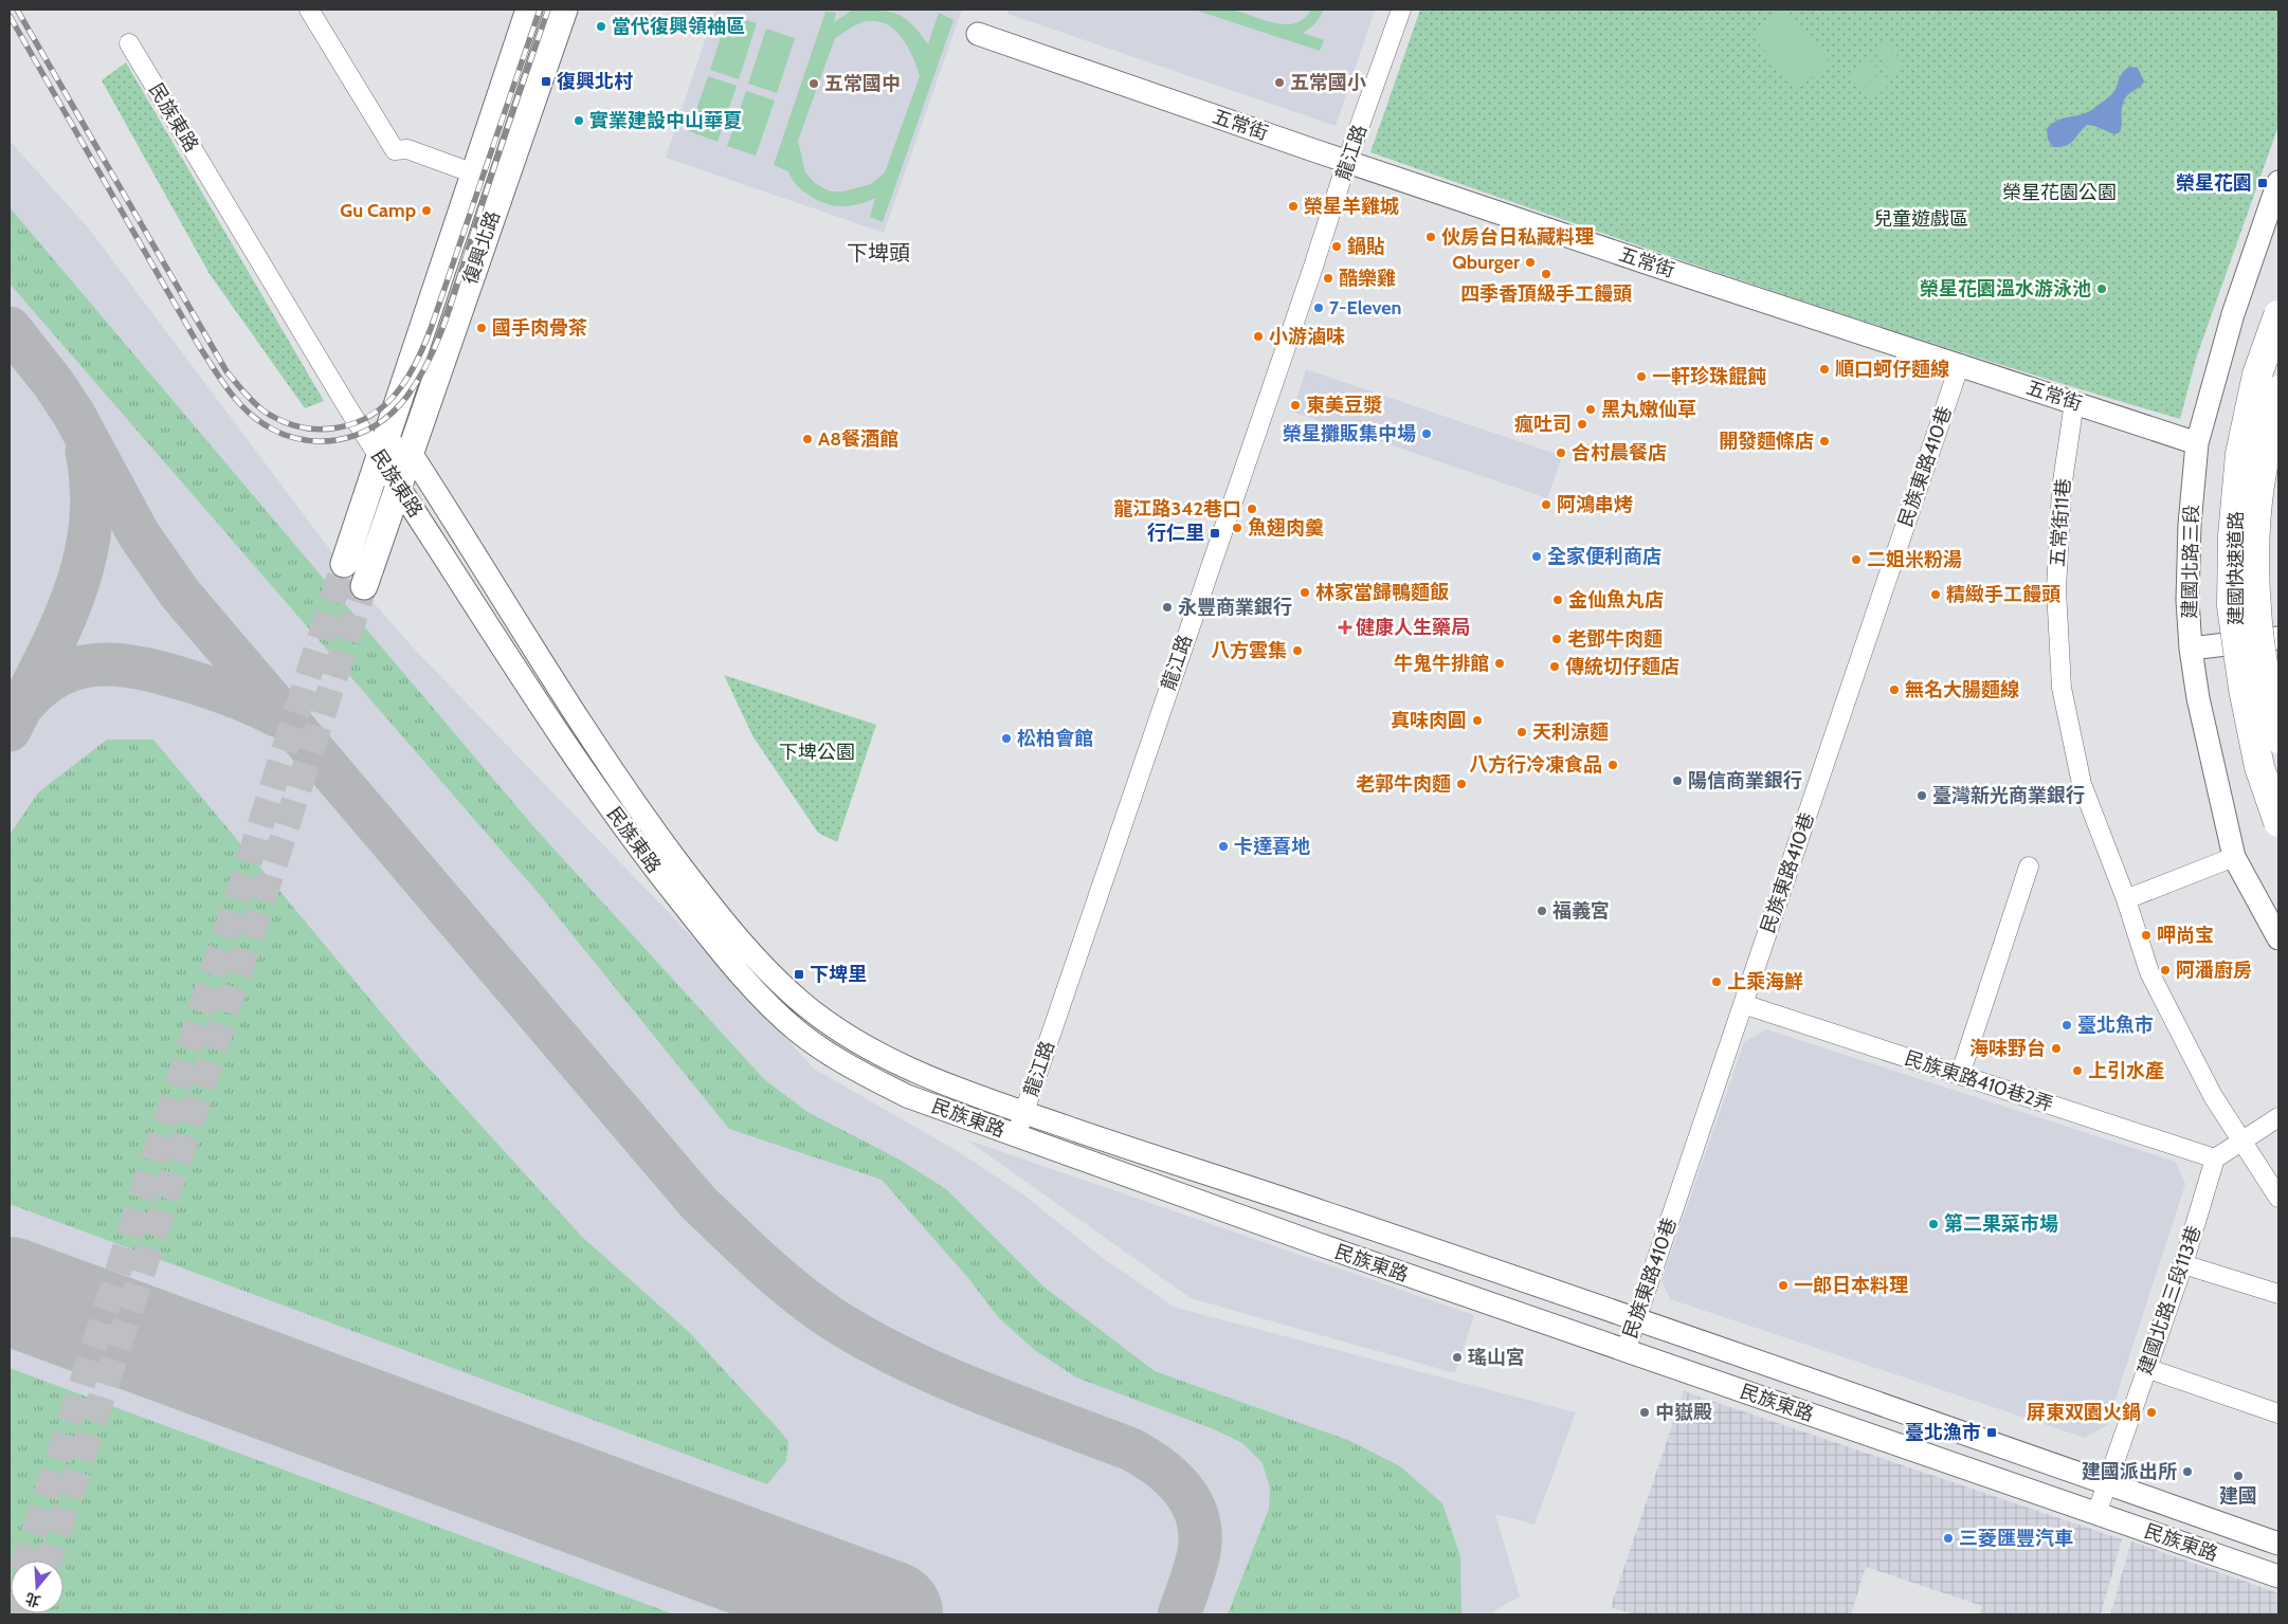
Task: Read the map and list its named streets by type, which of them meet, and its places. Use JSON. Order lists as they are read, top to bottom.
{
  "streets": {
    "highway": ["建國快速道路"],
    "main road": ["復興北路"],
    "street": [
      "民族東路",
      "五常街",
      "龍江路",
      "民族東路410巷",
      "五常街11巷",
      "建國北路三段",
      "民族東路410巷2弄",
      "建國北路三段113巷"
    ]
  },
  "crossings": [
    ["民族東路", "龍江路"],
    ["民族東路", "復興北路"],
    ["民族東路", "民族東路410巷"],
    ["民族東路", "建國北路三段113巷"],
    ["五常街", "龍江路"],
    ["五常街", "民族東路410巷"],
    ["五常街", "五常街11巷"],
    ["五常街", "建國北路三段"],
    ["民族東路410巷", "民族東路410巷2弄"],
    ["民族東路410巷2弄", "建國北路三段113巷"]
  ],
  "districts": ["下埤頭"],
  "parks": ["榮星花園公園", "兒童遊戲區", "下埤公園"],
  "places": {
    "other": [
      "當代復興領袖區",
      "五常國小",
      "五常國中",
      "實業建設中山華夏",
      "榮星羊雞城",
      "Gu Camp",
      "伙房台日私藏料理",
      "鍋貼",
      "Qburger",
      "四季香頂級手工饅頭",
      "酷樂雞",
      "榮星花園溫水游泳池",
      "7-Eleven",
      "國手肉骨茶",
      "小游滷味",
      "順口蚵仔麵線",
      "一軒珍珠餛飩",
      "東美豆漿",
      "黑丸嫩仙草",
      "瘋吐司",
      "榮星攤販集中場",
      "A8餐酒館",
      "開發麵條店",
      "合村晨餐店",
      "阿鴻串烤",
      "龍江路342巷口",
      "魚翅肉羹",
      "全家便利商店",
      "二姐米粉湯",
      "林家當歸鴨麵飯",
      "精緻手工饅頭",
      "金仙魚丸店",
      "永豐商業銀行",
      "老鄧牛肉麵",
      "八方雲集",
      "牛鬼牛排館",
      "傳統切仔麵店",
      "無名大腸麵線",
      "真味肉圓",
      "天利涼麵",
      "松柏會館",
      "八方行冷凍食品",
      "陽信商業銀行",
      "老郭牛肉麵",
      "臺灣新光商業銀行",
      "卡達喜地",
      "福義宮",
      "呷尚宝",
      "阿潘廚房",
      "上乘海鮮",
      "臺北魚市",
      "海味野台",
      "上引水產",
      "第二果菜市場",
      "一郎日本料理",
      "瑤山宮",
      "中嶽殿",
      "屏東双園火鍋",
      "建國派出所",
      "建國",
      "三菱匯豐汽車"
    ],
    "transit": [
      "復興北村",
      "榮星花園",
      "行仁里",
      "下埤里",
      "臺北漁市"
    ],
    "health": ["健康人生藥局"]
  },
  "north": "bottom"
}
